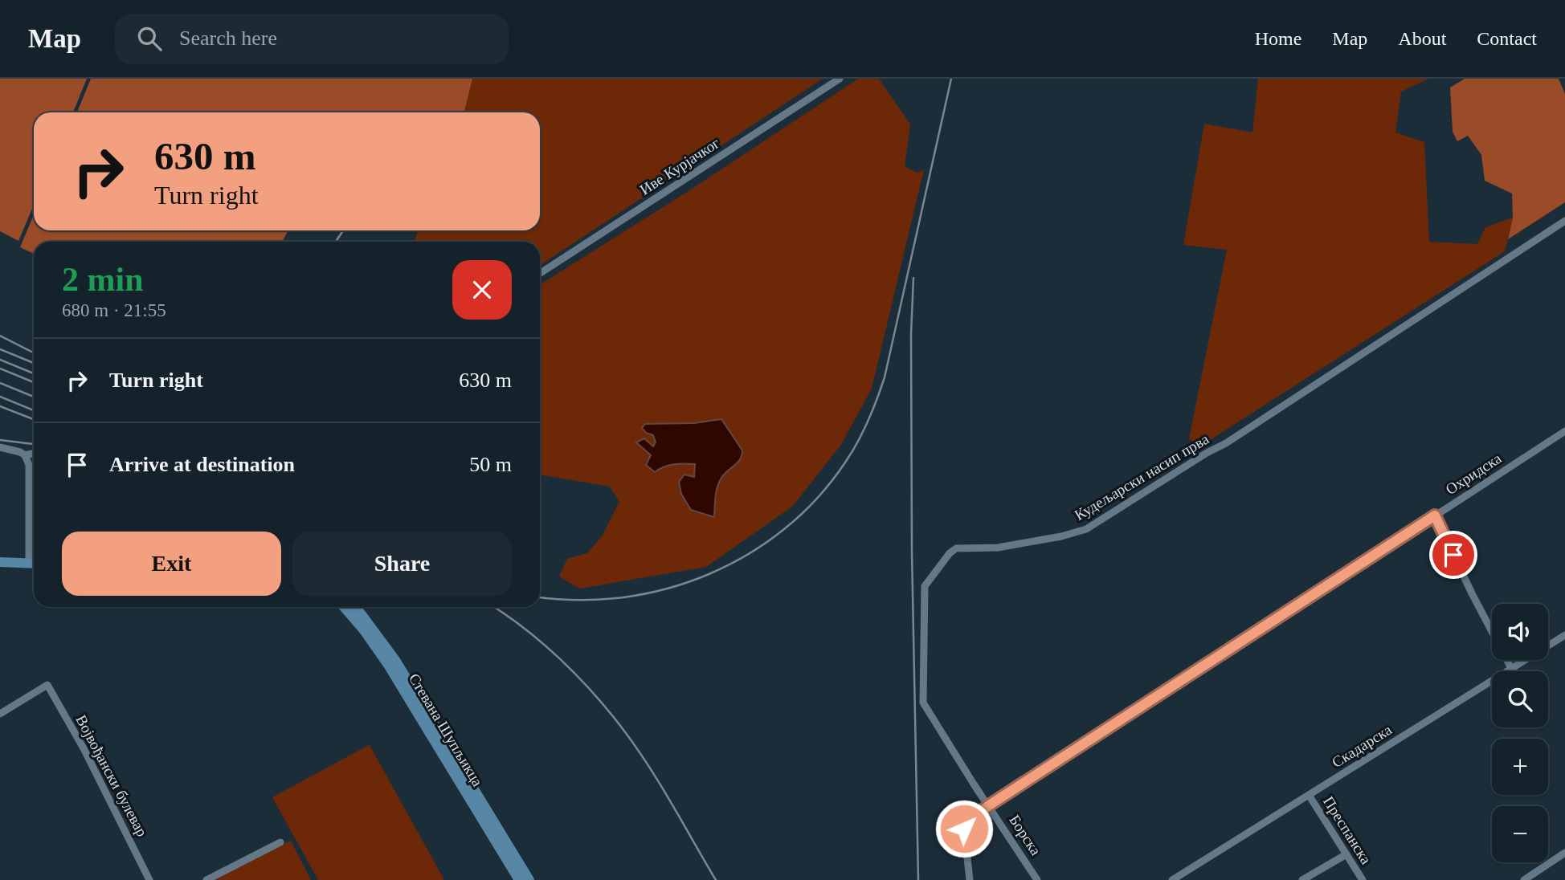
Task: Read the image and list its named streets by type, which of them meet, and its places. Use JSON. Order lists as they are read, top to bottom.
{
  "streets": {
    "main road": ["Стевана Шупљикца"],
    "street": [
      "Иве Курјачког",
      "Охридска",
      "Кудељарски насип прва",
      "Скадарска",
      "Војвођански булевар",
      "Преспанска",
      "Борска"
    ]
  },
  "crossings": [
    ["Охридска", "Кудељарски насип прва"],
    ["Охридска", "Борска"],
    ["Кудељарски насип прва", "Борска"],
    ["Скадарска", "Преспанска"]
  ],
  "page": {
    "header": "Map",
    "search": "Search here",
    "nav": [
      "Home",
      "Map",
      "About",
      "Contact"
    ],
    "turn": ["630 m", "Turn right"],
    "heading": ["2 min", "680 m · 21:55"],
    "list": [
      {
        "name": "Turn right",
        "value": "630 m"
      },
      {
        "name": "Arrive at destination",
        "value": "50 m"
      }
    ],
    "buttons": ["Exit", "Share"],
    "map_buttons": ["+", "−"]
  }
}
